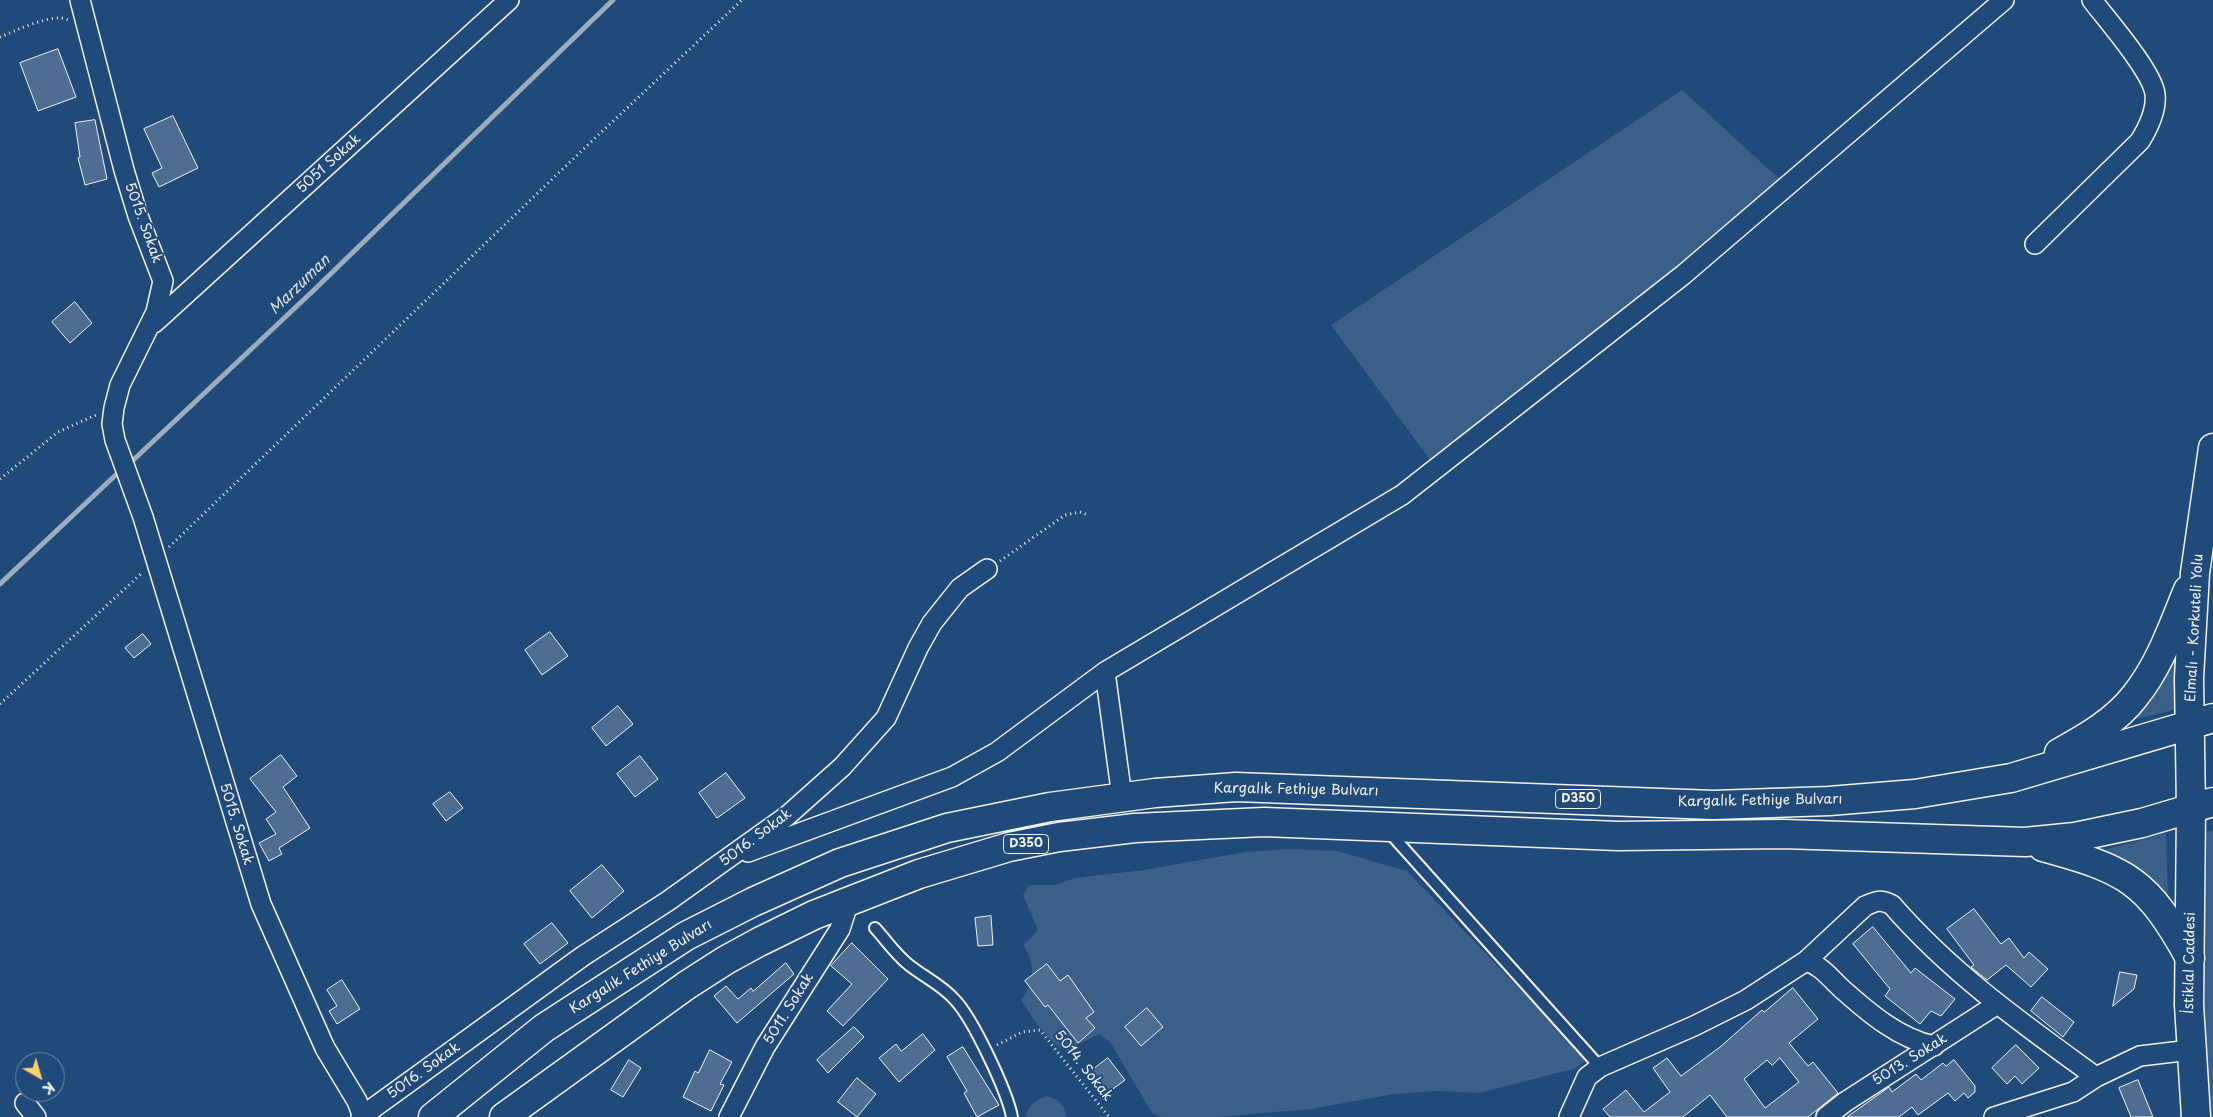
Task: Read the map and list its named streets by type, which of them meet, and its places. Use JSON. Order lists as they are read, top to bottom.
{
  "streets": {
    "main road": [
      "Elmalı - Korkuteli Yolu",
      "Kargalık Fethiye Bulvarı",
      "D350",
      "İstiklal Caddesi"
    ],
    "street": [
      "5051 Sokak",
      "5015. Sokak",
      "5016. Sokak",
      "5011. Sokak",
      "5013. Sokak"
    ],
    "path": ["5014. Sokak"]
  },
  "crossings": [
    ["5051 Sokak", "5015. Sokak"],
    ["5015. Sokak", "5016. Sokak"],
    ["Elmalı - Korkuteli Yolu", "Kargalık Fethiye Bulvarı"],
    ["Elmalı - Korkuteli Yolu", "D350"],
    ["Elmalı - Korkuteli Yolu", "İstiklal Caddesi"],
    ["D350", "İstiklal Caddesi"],
    ["D350", "5011. Sokak"]
  ],
  "water": ["Marzuman"],
  "north": "bottom right"
}
